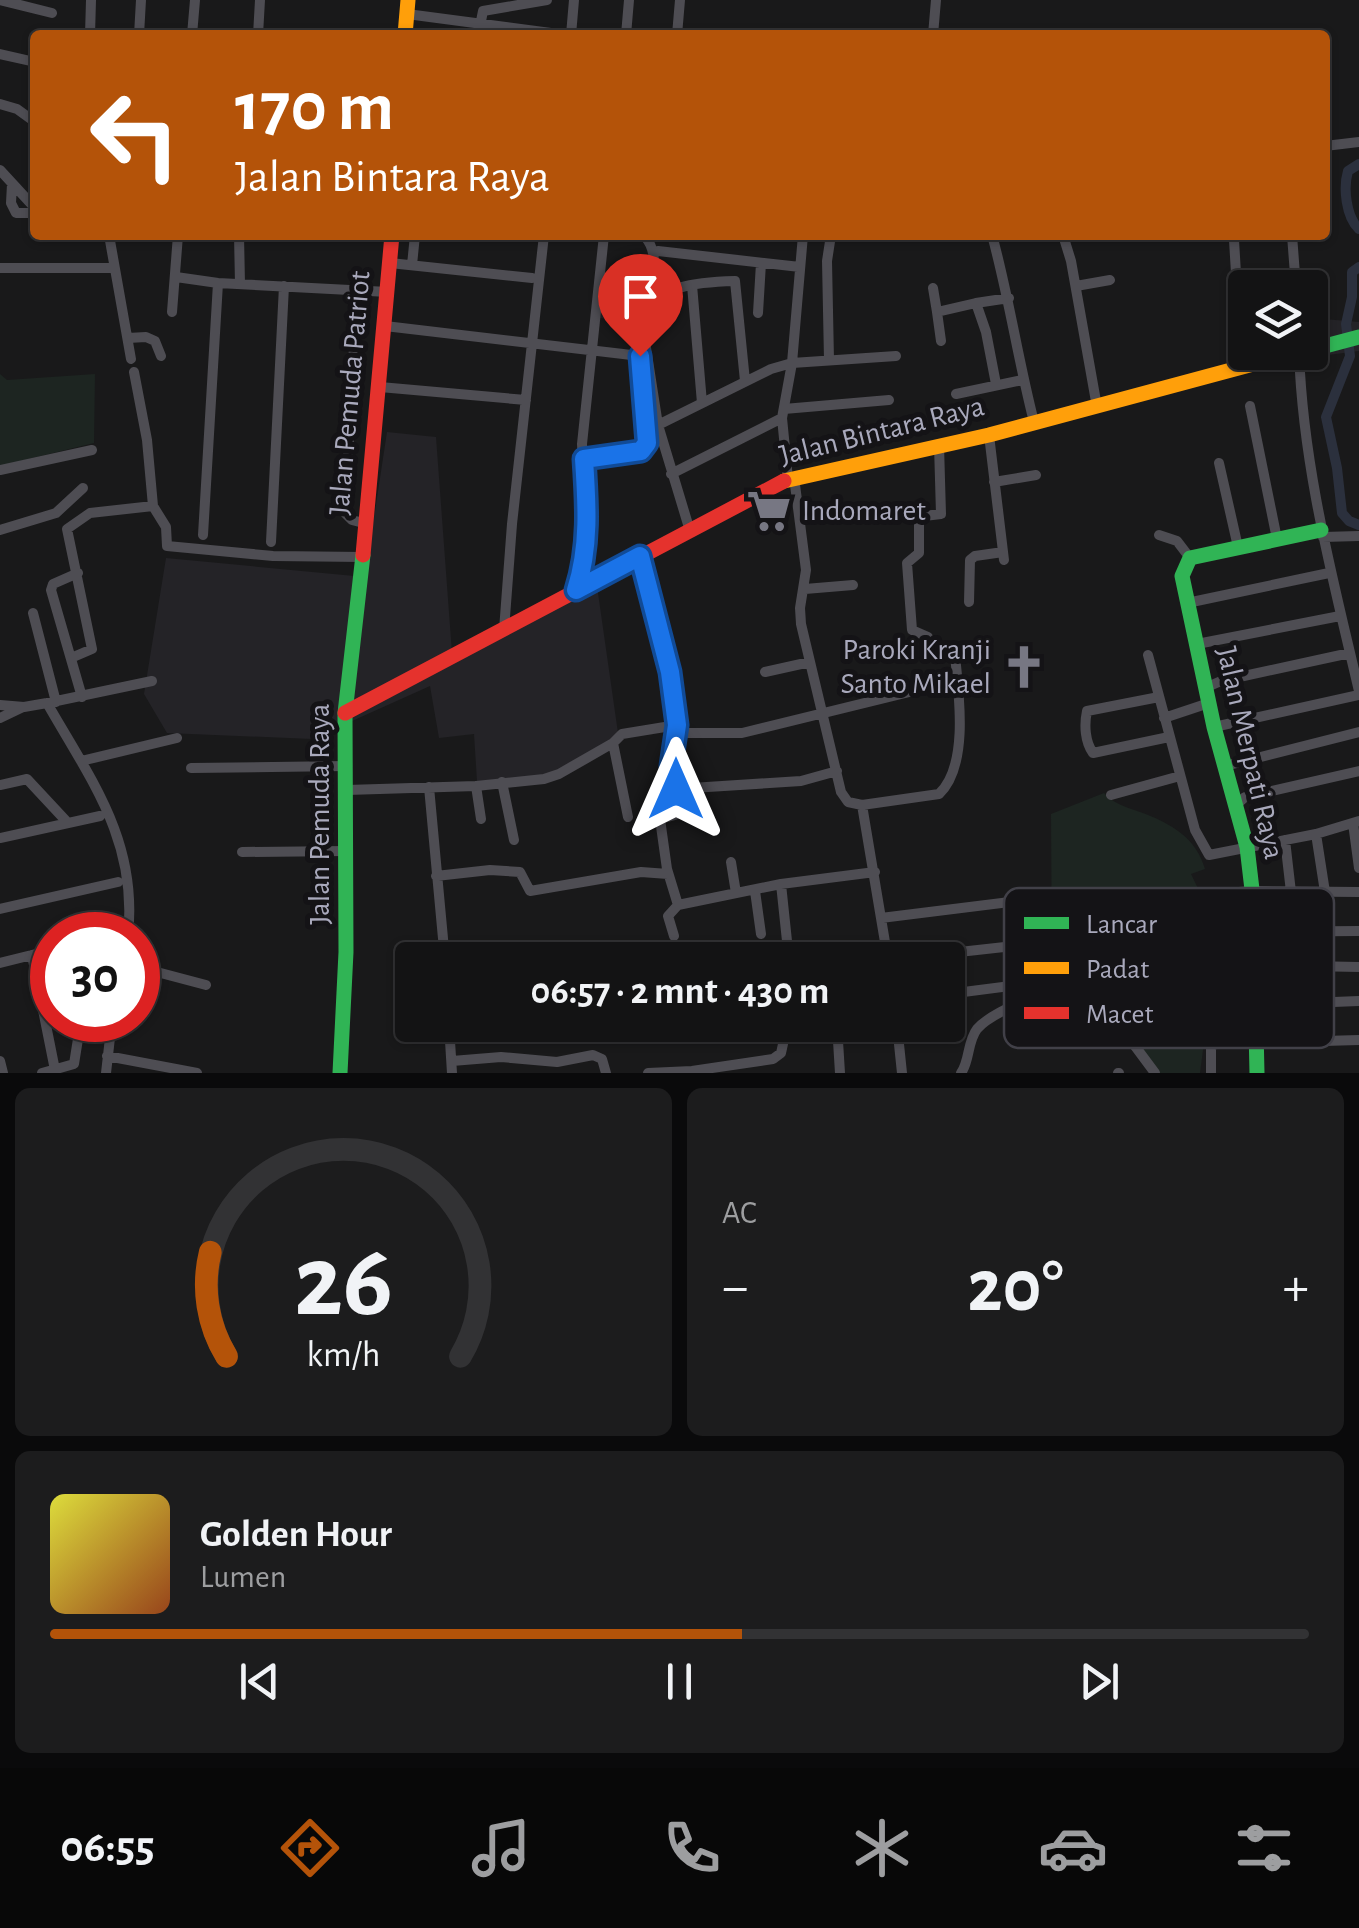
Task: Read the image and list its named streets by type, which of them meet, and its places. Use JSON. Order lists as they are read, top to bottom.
{
  "streets": {
    "main road": [
      "Jalan Pemuda Patriot",
      "Jalan Bintara Raya",
      "Jalan Merpati Raya",
      "Jalan Pemuda Raya"
    ]
  },
  "crossings": [
    ["Jalan Pemuda Patriot", "Jalan Pemuda Raya"],
    ["Jalan Bintara Raya", "Jalan Pemuda Raya"]
  ],
  "places": {
    "supermarket": ["Indomaret"],
    "church": ["Paroki Kranji Santo Mikael"]
  },
  "legend": ["Lancar", "Padat", "Macet"],
  "page": {
    "turn": ["170 m", "Jalan Bintara Raya"],
    "limit": "30",
    "trip": "06:57 · 2 mnt · 430 m",
    "tile": "AC",
    "heat": ["−", "20°", "+"],
    "song": ["Golden Hour", "Lumen"],
    "tabs": "06:55",
    "gauge": ["26", "km/h"]
  }
}
